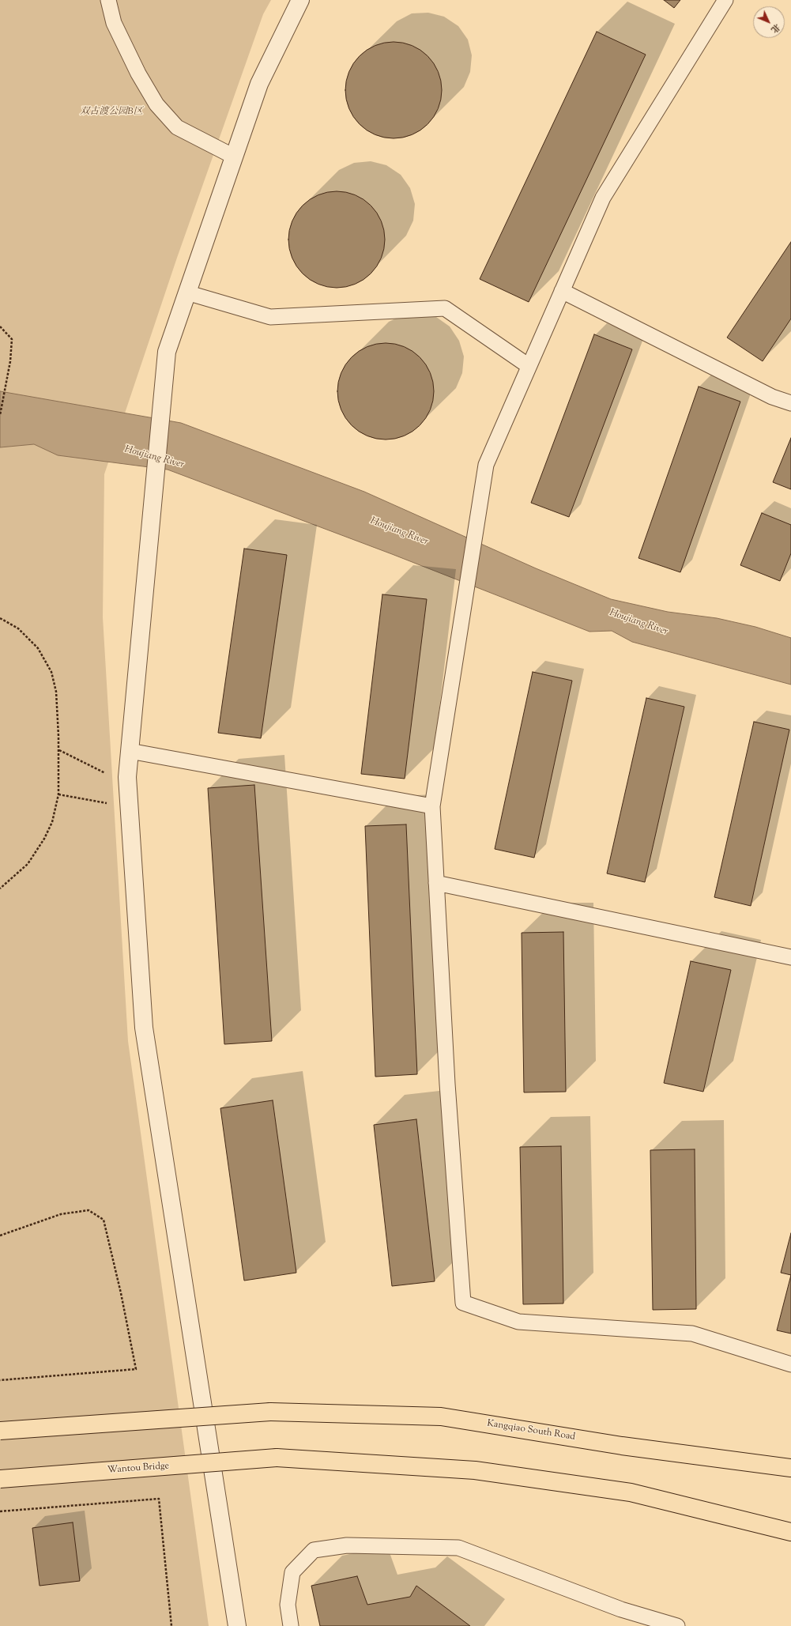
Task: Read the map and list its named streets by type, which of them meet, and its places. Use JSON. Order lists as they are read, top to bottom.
{
  "streets": {
    "main road": ["Kangqiao South Road", "Wantou Bridge"]
  },
  "water": ["Houjiang River"],
  "parks": ["双古渡公园B区"],
  "north": "bottom right"
}
